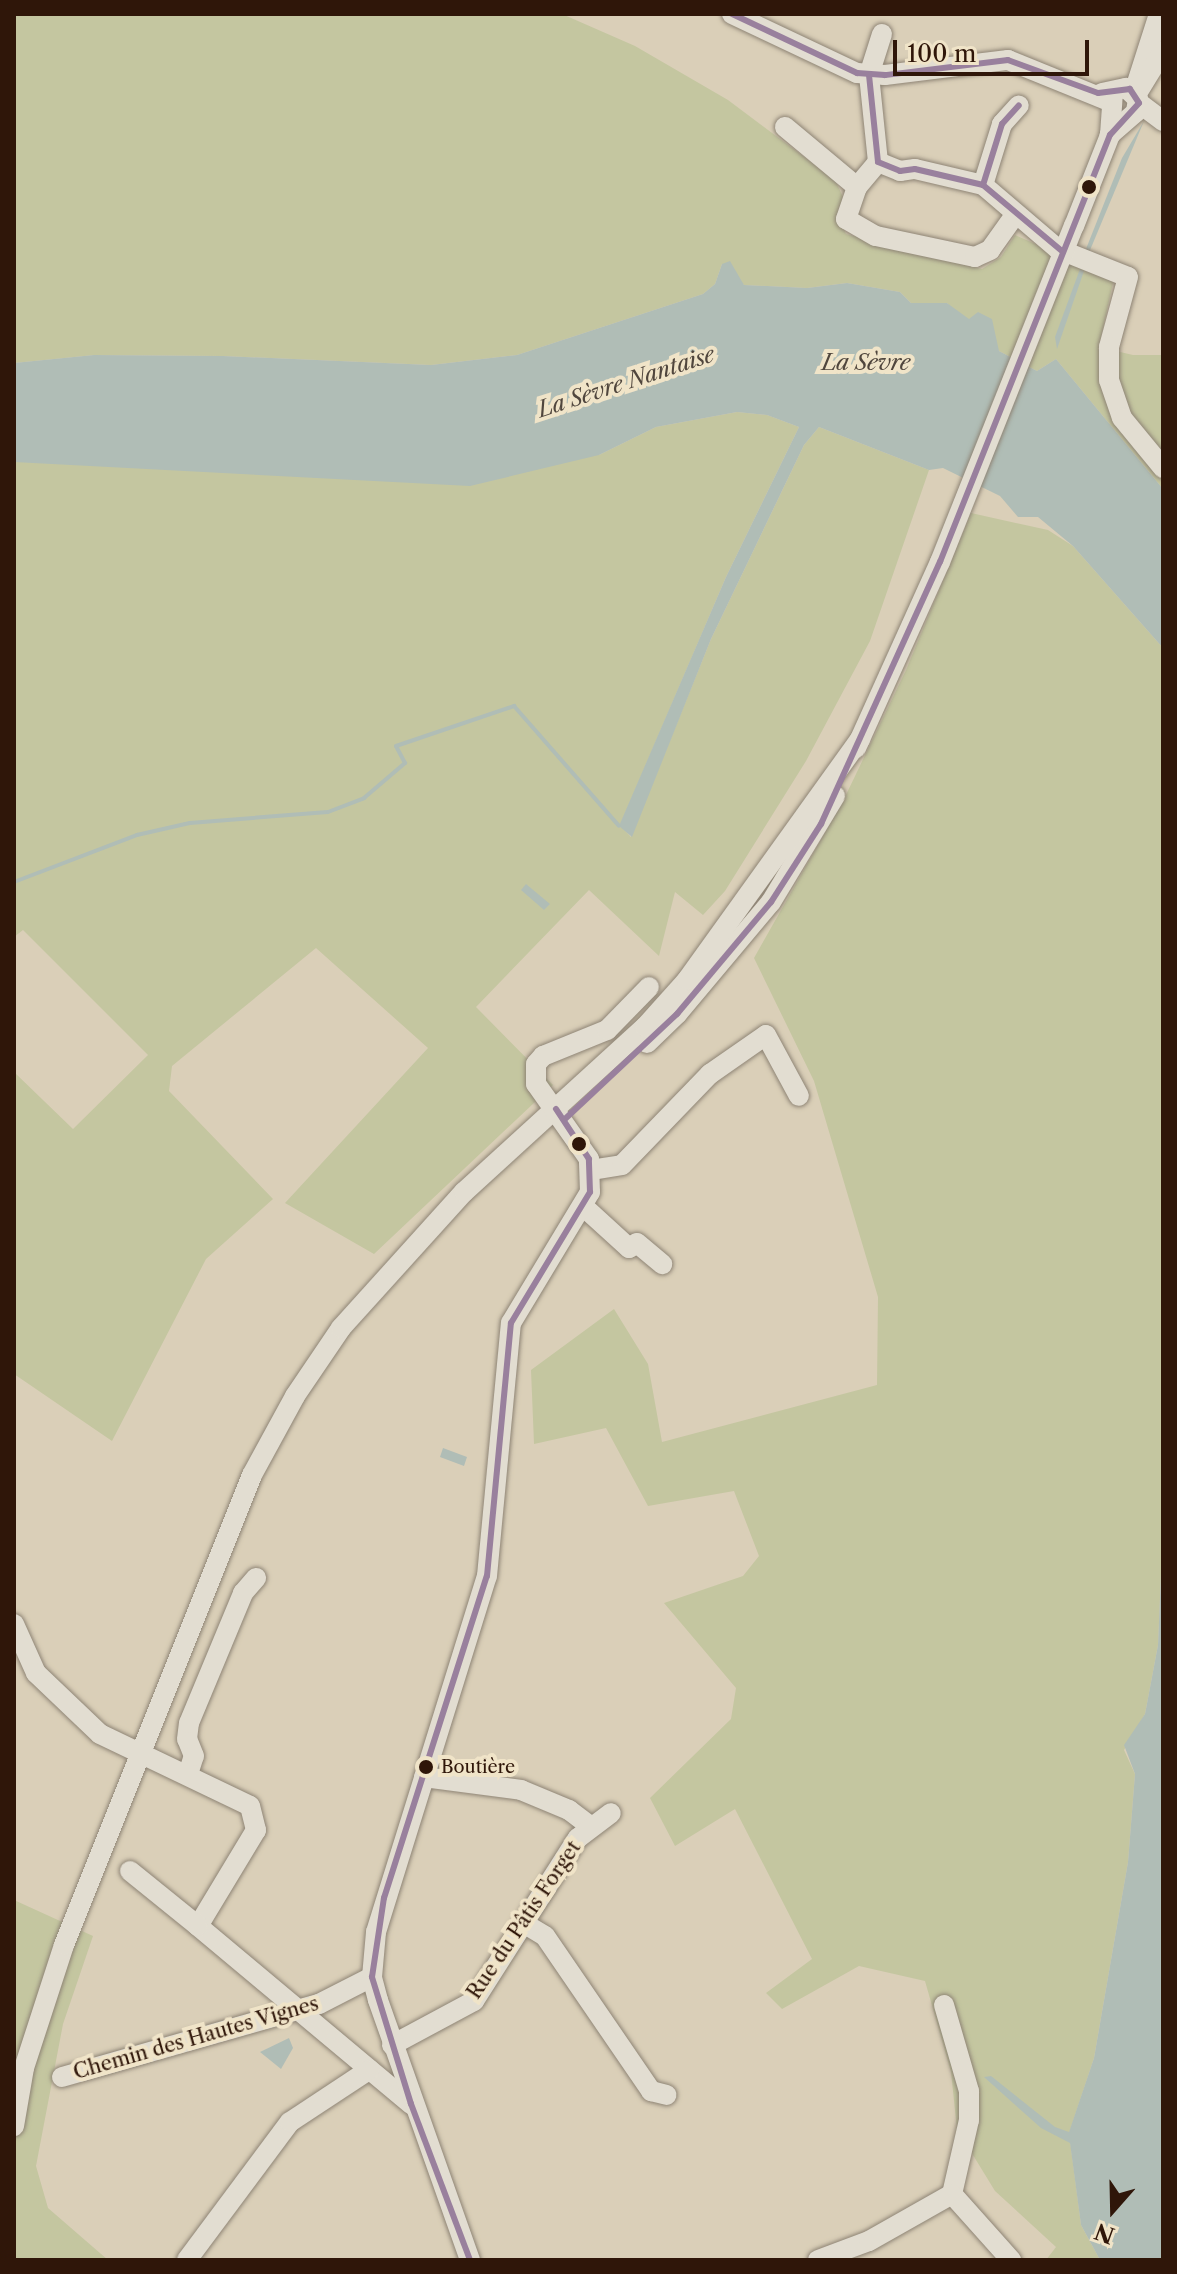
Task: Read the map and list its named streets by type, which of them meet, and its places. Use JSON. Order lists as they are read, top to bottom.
{
  "streets": {
    "street": ["Rue du Pâtis Forget", "Chemin des Hautes Vignes"]
  },
  "water": ["La Sèvre", "La Sèvre Nantaise"],
  "places": ["Boutière"],
  "scale_bar": "100 m",
  "north": "bottom"
}
